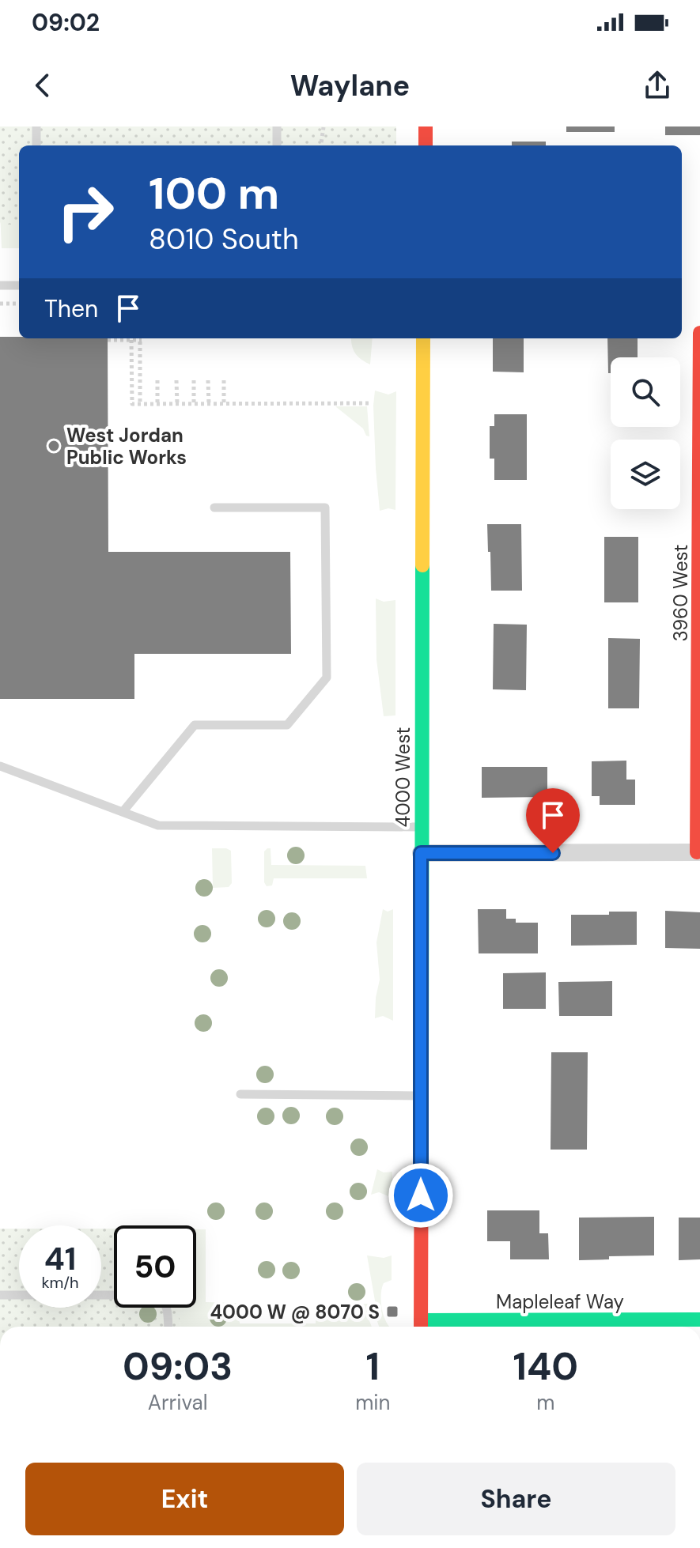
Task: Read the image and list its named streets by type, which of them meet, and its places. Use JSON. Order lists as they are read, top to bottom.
{
  "streets": {
    "main road": ["3960 West", "4000 West", "Mapleleaf Way"]
  },
  "crossings": [
    ["4000 West", "Mapleleaf Way"]
  ],
  "places": {
    "other": ["West Jordan Public Works"],
    "transit": ["4000 W @ 8070 S"]
  },
  "page": {
    "status": "09:02",
    "header": "Waylane",
    "turn": ["100 m", "8010 South"],
    "then": "Then",
    "speed": "41 km/h",
    "limit": "50",
    "eta": [
      "09:03",
      "Arrival",
      "1",
      "min",
      "140",
      "m"
    ],
    "buttons": ["Exit", "Share"]
  }
}
